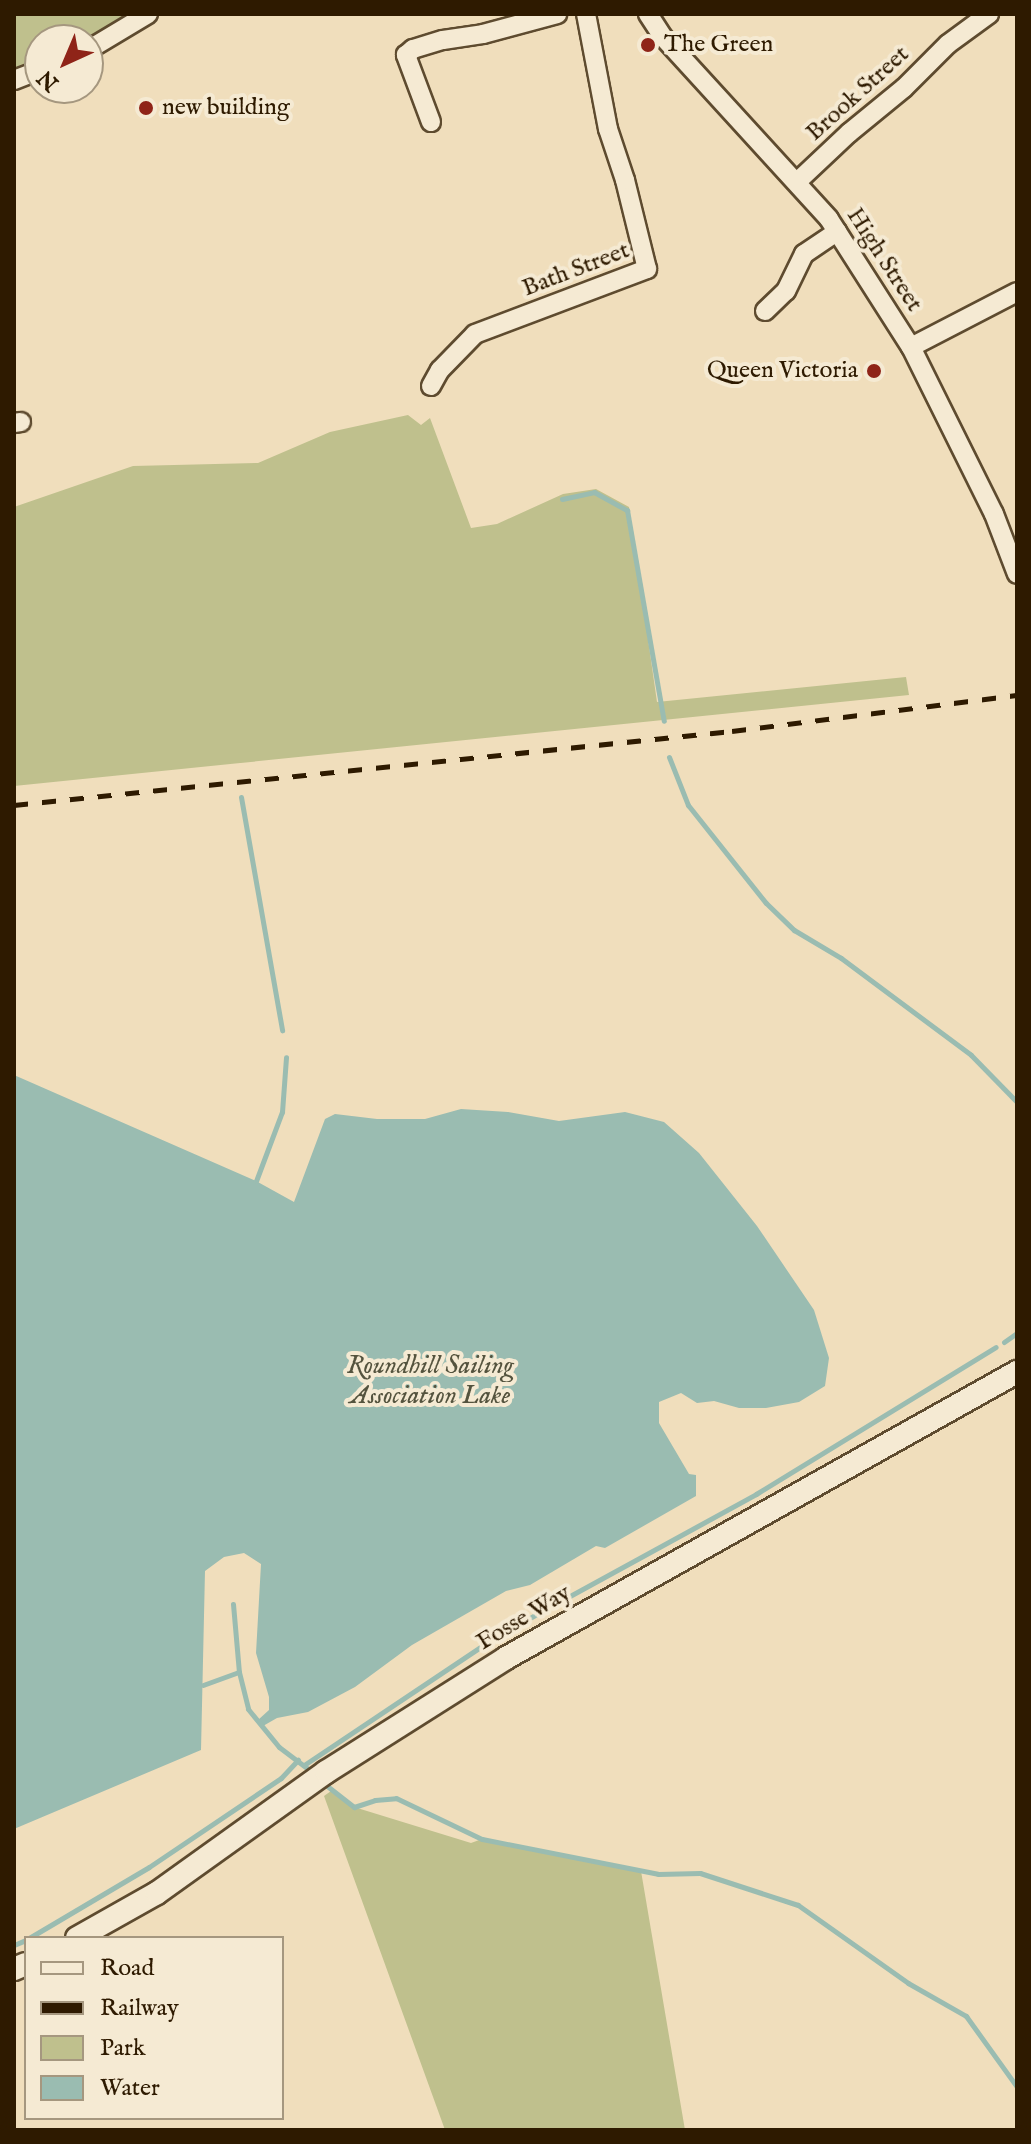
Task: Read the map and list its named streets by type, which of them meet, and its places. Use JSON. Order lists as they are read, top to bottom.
{
  "streets": {
    "street": [
      "Brook Street",
      "High Street",
      "Bath Street",
      "Fosse Way"
    ]
  },
  "crossings": [
    ["Brook Street", "High Street"]
  ],
  "water": ["Roundhill Sailing Association Lake"],
  "places": ["The Green", "new building", "Queen Victoria"],
  "legend": [
    "Road",
    "Railway",
    "Park",
    "Water"
  ],
  "north": "bottom left"
}
